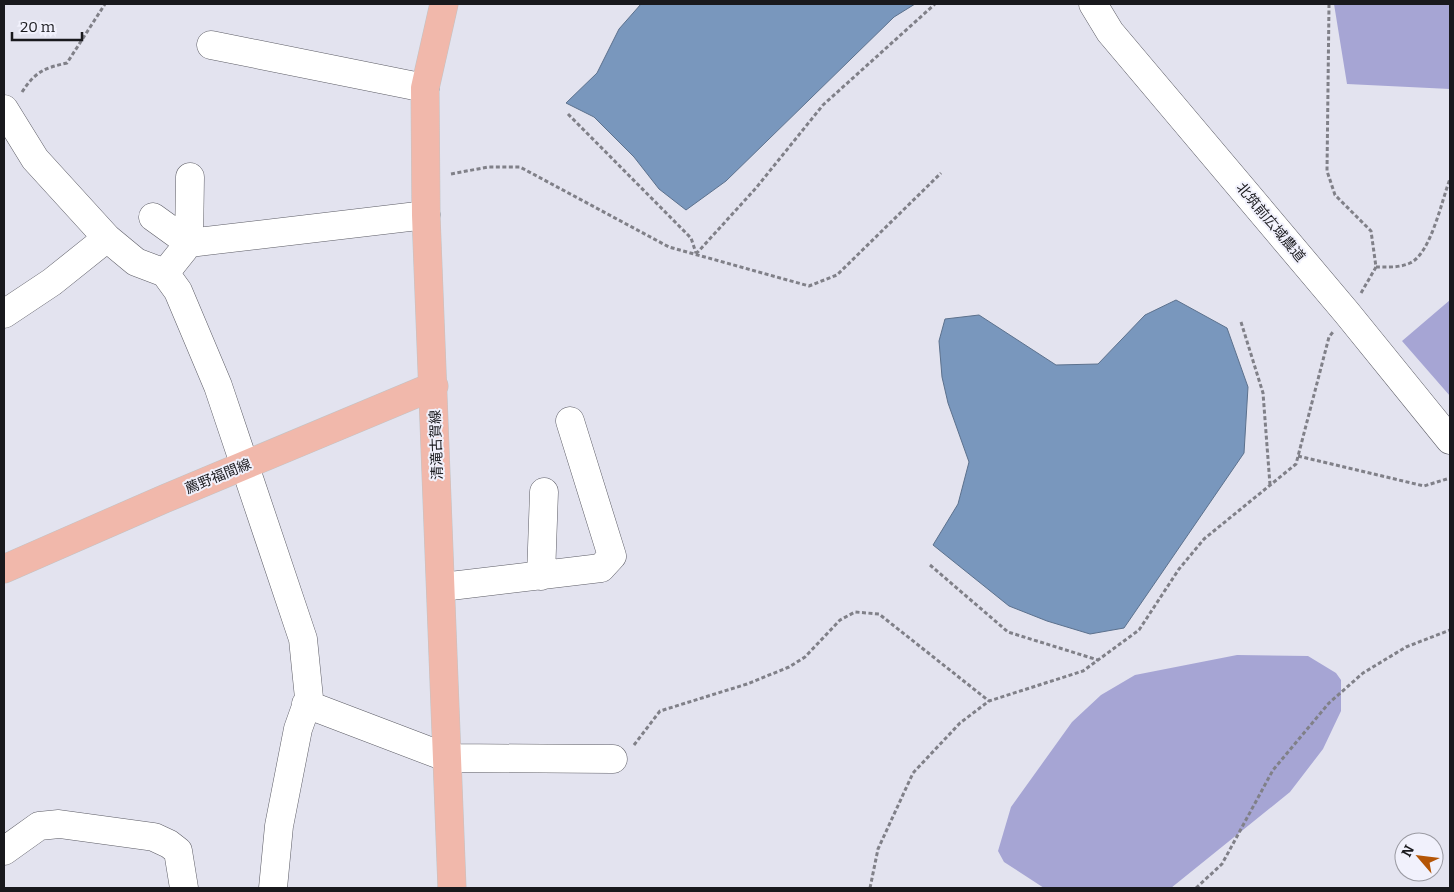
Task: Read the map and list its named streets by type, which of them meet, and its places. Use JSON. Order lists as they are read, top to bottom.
{
  "streets": {
    "main road": ["清滝古賀線", "薦野福間線"],
    "street": ["北筑前広域農道"]
  },
  "crossings": [
    ["清滝古賀線", "薦野福間線"]
  ],
  "scale_bar": "20 m",
  "north": "top left"
}
